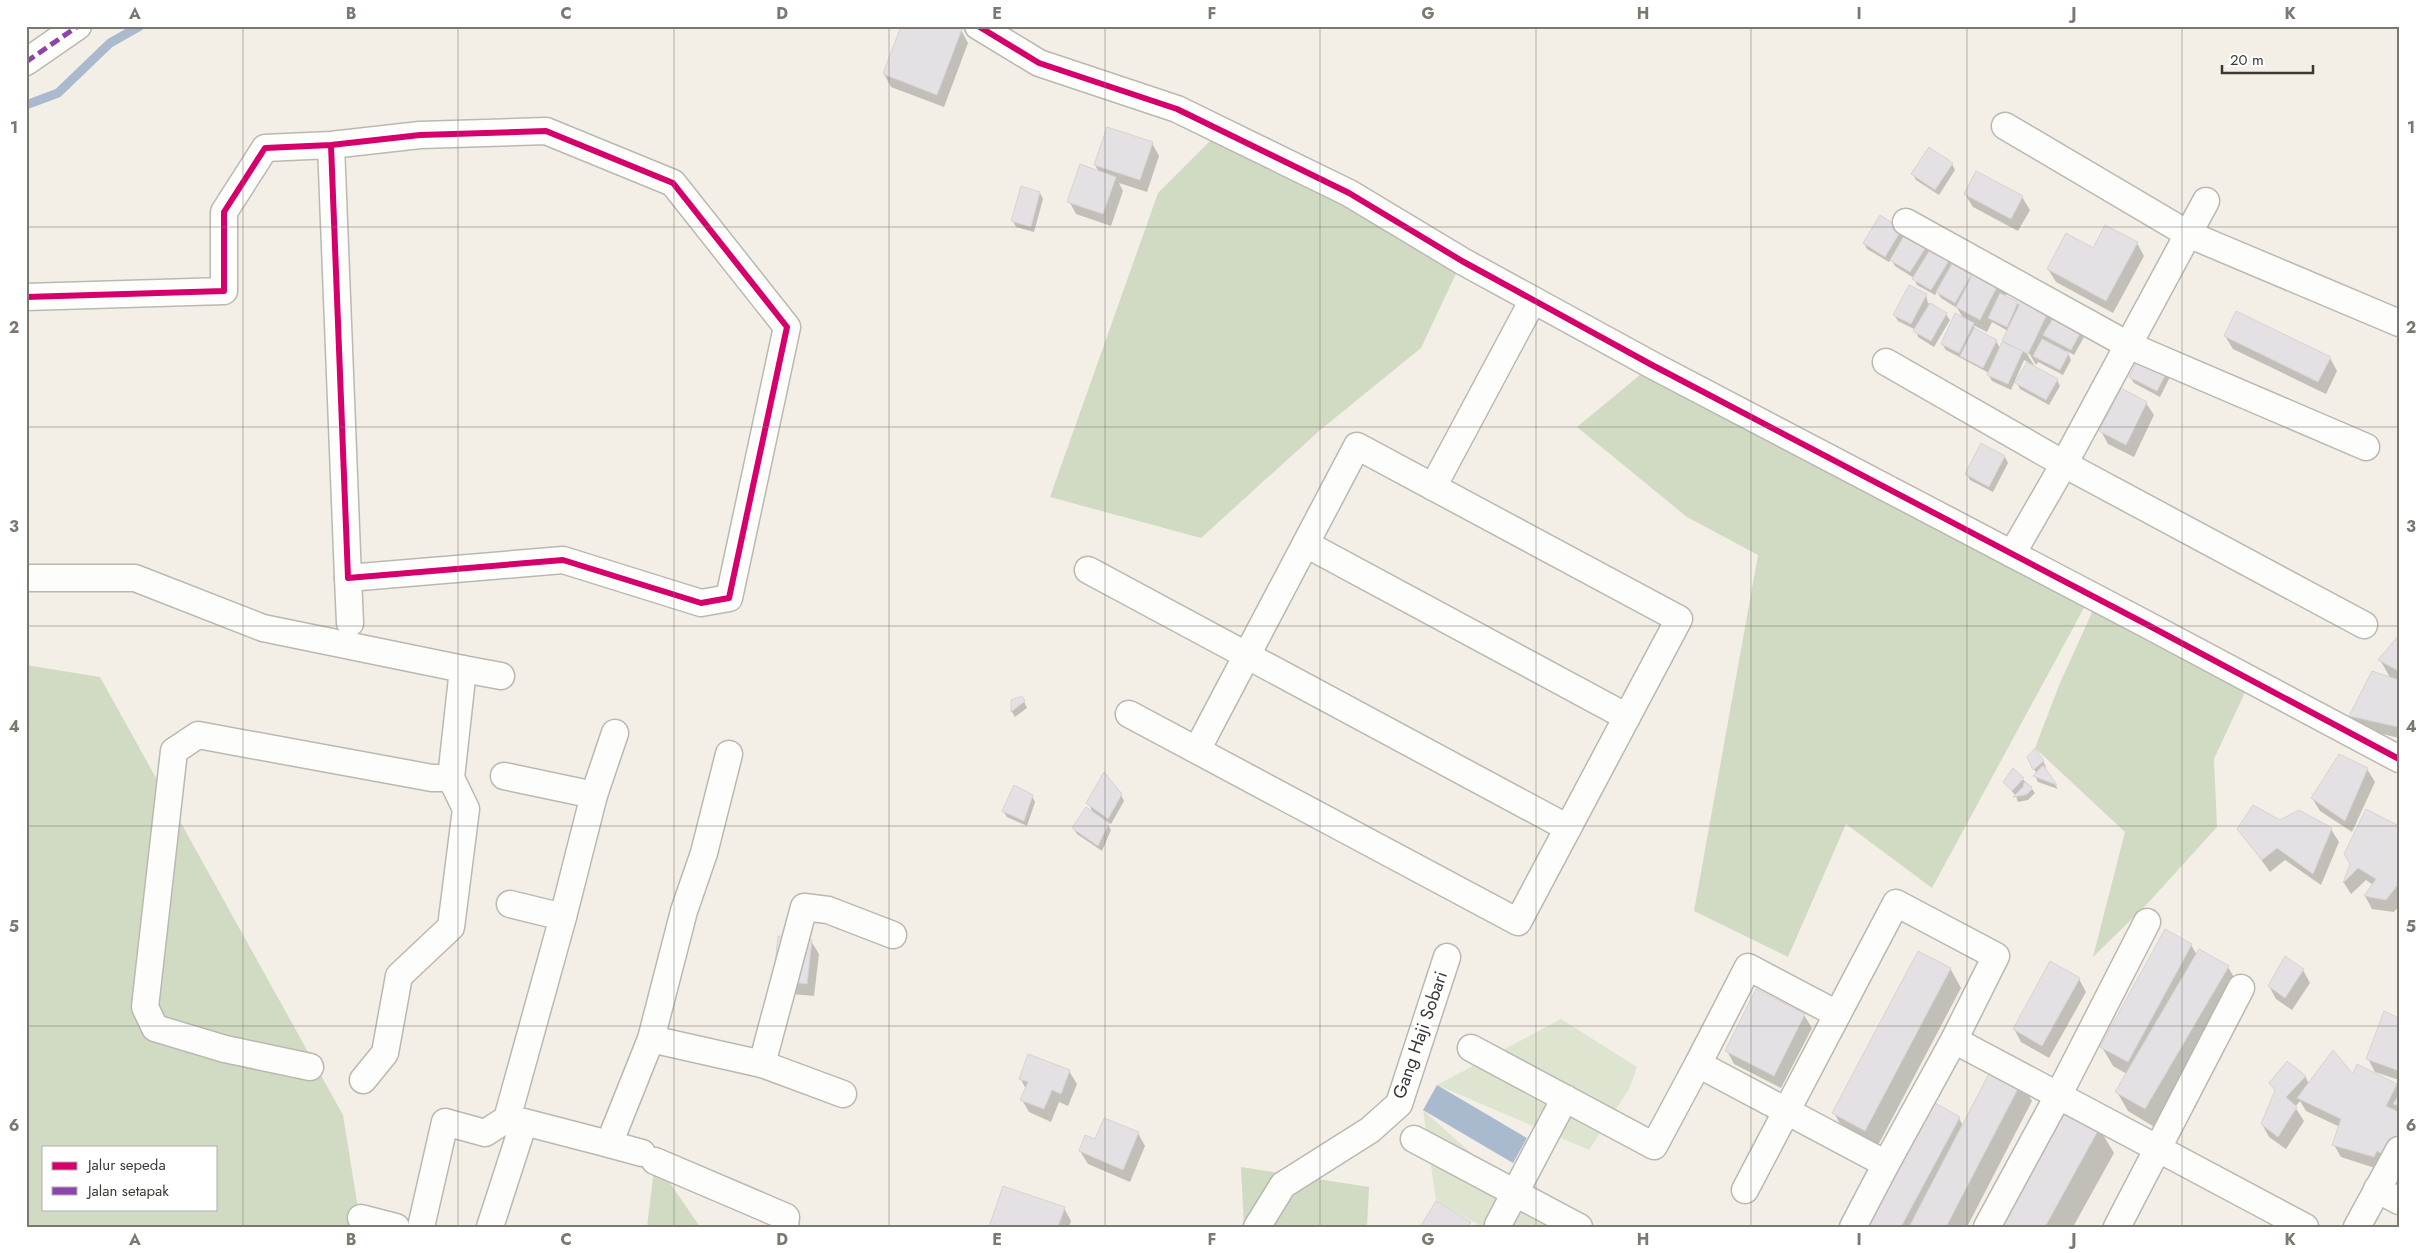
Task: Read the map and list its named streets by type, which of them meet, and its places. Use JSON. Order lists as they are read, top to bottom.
{
  "streets": {
    "street": ["Gang Haji Sobari"]
  },
  "legend": ["Jalur sepeda", "Jalan setapak"],
  "scale_bar": "20 m",
  "grid": {
    "columns": [
      "A",
      "B",
      "C",
      "D",
      "E",
      "F",
      "G",
      "H",
      "I",
      "J",
      "K"
    ],
    "rows": [
      "1",
      "2",
      "3",
      "4",
      "5",
      "6"
    ]
  }
}
